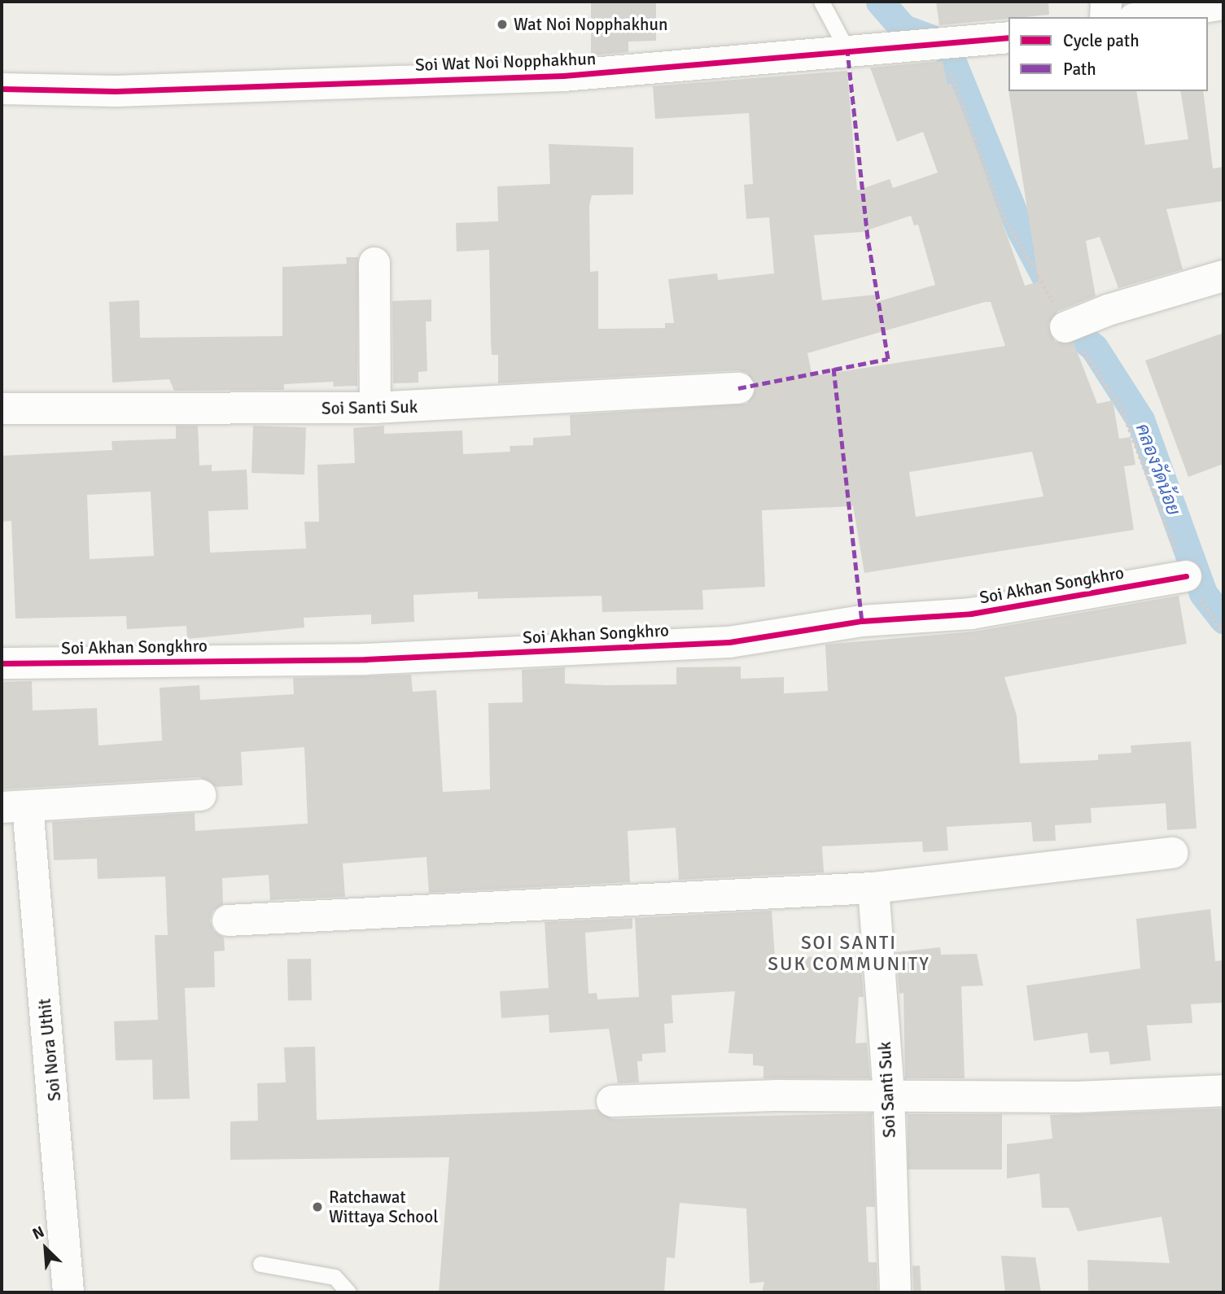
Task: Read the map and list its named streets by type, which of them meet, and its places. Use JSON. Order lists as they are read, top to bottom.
{
  "streets": {
    "street": [
      "Soi Wat Noi Nopphakhun",
      "Soi Santi Suk",
      "Soi Akhan Songkhro",
      "Soi Nora Uthit"
    ]
  },
  "districts": ["SOI SANTI SUK COMMUNITY"],
  "water": ["คลองวัดน้อย"],
  "places": ["Wat Noi Nopphakhun", "Ratchawat Wittaya School"],
  "legend": ["Cycle path", "Path"],
  "north": "top left"
}
